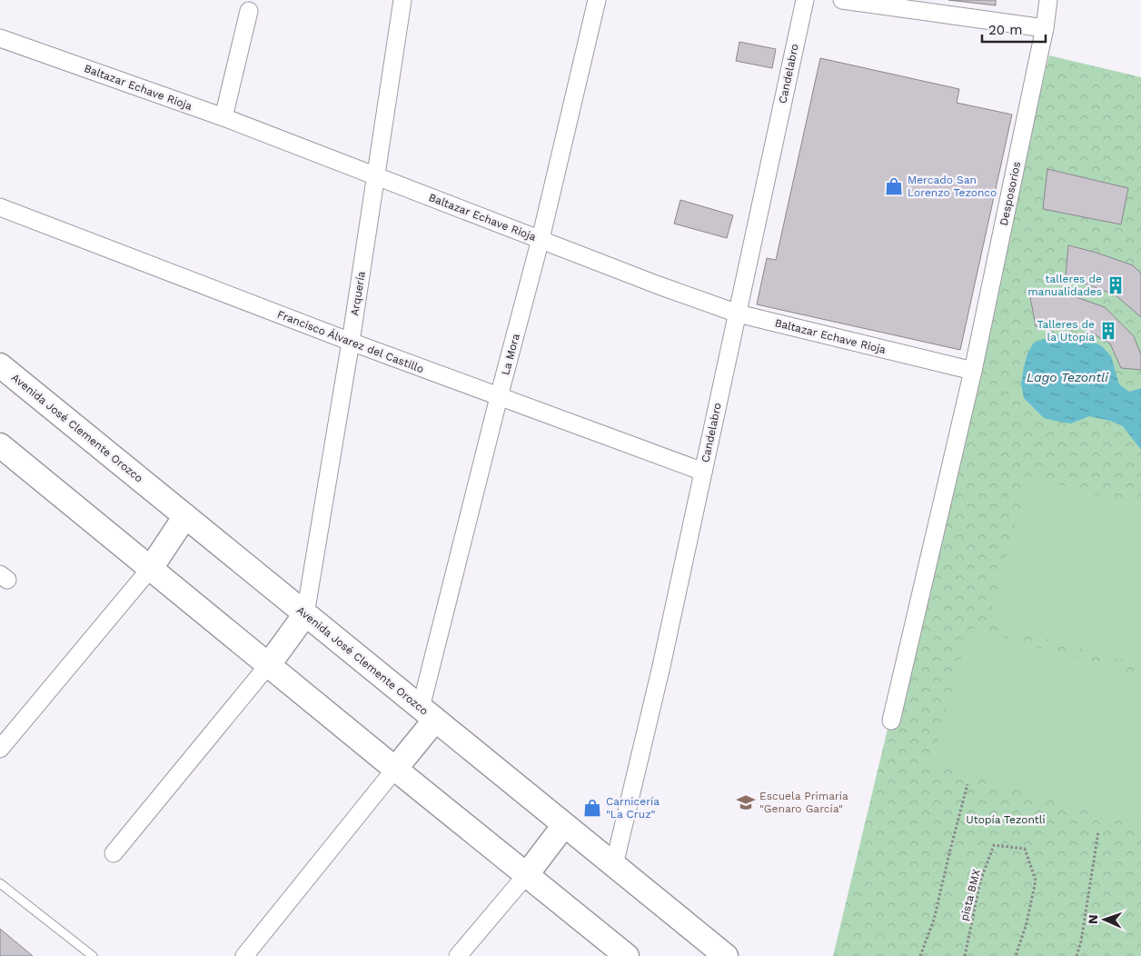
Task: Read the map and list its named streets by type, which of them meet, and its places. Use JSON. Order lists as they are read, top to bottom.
{
  "streets": {
    "street": [
      "Candelabro",
      "Baltazar Echave Rioja",
      "Desposorios",
      "Arquería",
      "Francisco Álvarez del Castillo",
      "La Mora",
      "Avenida José Clemente Orozco"
    ],
    "path": ["pista BMX"]
  },
  "crossings": [
    ["Candelabro", "Baltazar Echave Rioja"],
    ["Candelabro", "Francisco Álvarez del Castillo"],
    ["Candelabro", "Avenida José Clemente Orozco"],
    ["Baltazar Echave Rioja", "Desposorios"],
    ["Baltazar Echave Rioja", "Arquería"],
    ["Baltazar Echave Rioja", "La Mora"],
    ["Arquería", "Francisco Álvarez del Castillo"],
    ["Arquería", "Avenida José Clemente Orozco"],
    ["Francisco Álvarez del Castillo", "La Mora"],
    ["La Mora", "Avenida José Clemente Orozco"]
  ],
  "water": ["Lago Tezontli"],
  "parks": ["Utopía Tezontli"],
  "places": {
    "shop": ["Mercado San Lorenzo Tezonco", "Carnicería \"La Cruz\""],
    "building": ["talleres de manualidades", "Talleres de la Utopía"],
    "school or university": ["Escuela Primaria \"Genaro García\""]
  },
  "scale_bar": "20 m",
  "north": "left"
}
